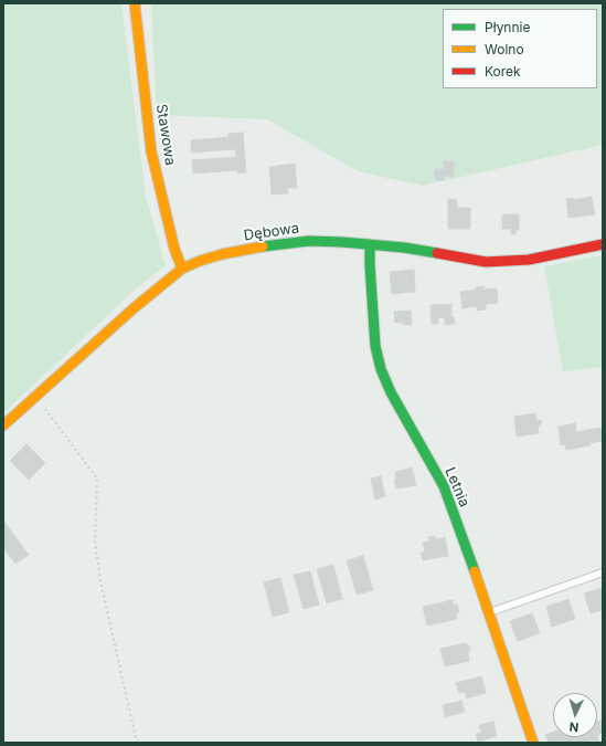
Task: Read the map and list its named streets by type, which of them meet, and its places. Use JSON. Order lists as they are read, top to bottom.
{
  "streets": {
    "street": ["Stawowa", "Dębowa", "Letnia"]
  },
  "crossings": [
    ["Stawowa", "Dębowa"],
    ["Dębowa", "Letnia"]
  ],
  "legend": ["Płynnie", "Wolno", "Korek"],
  "north": "bottom"
}
